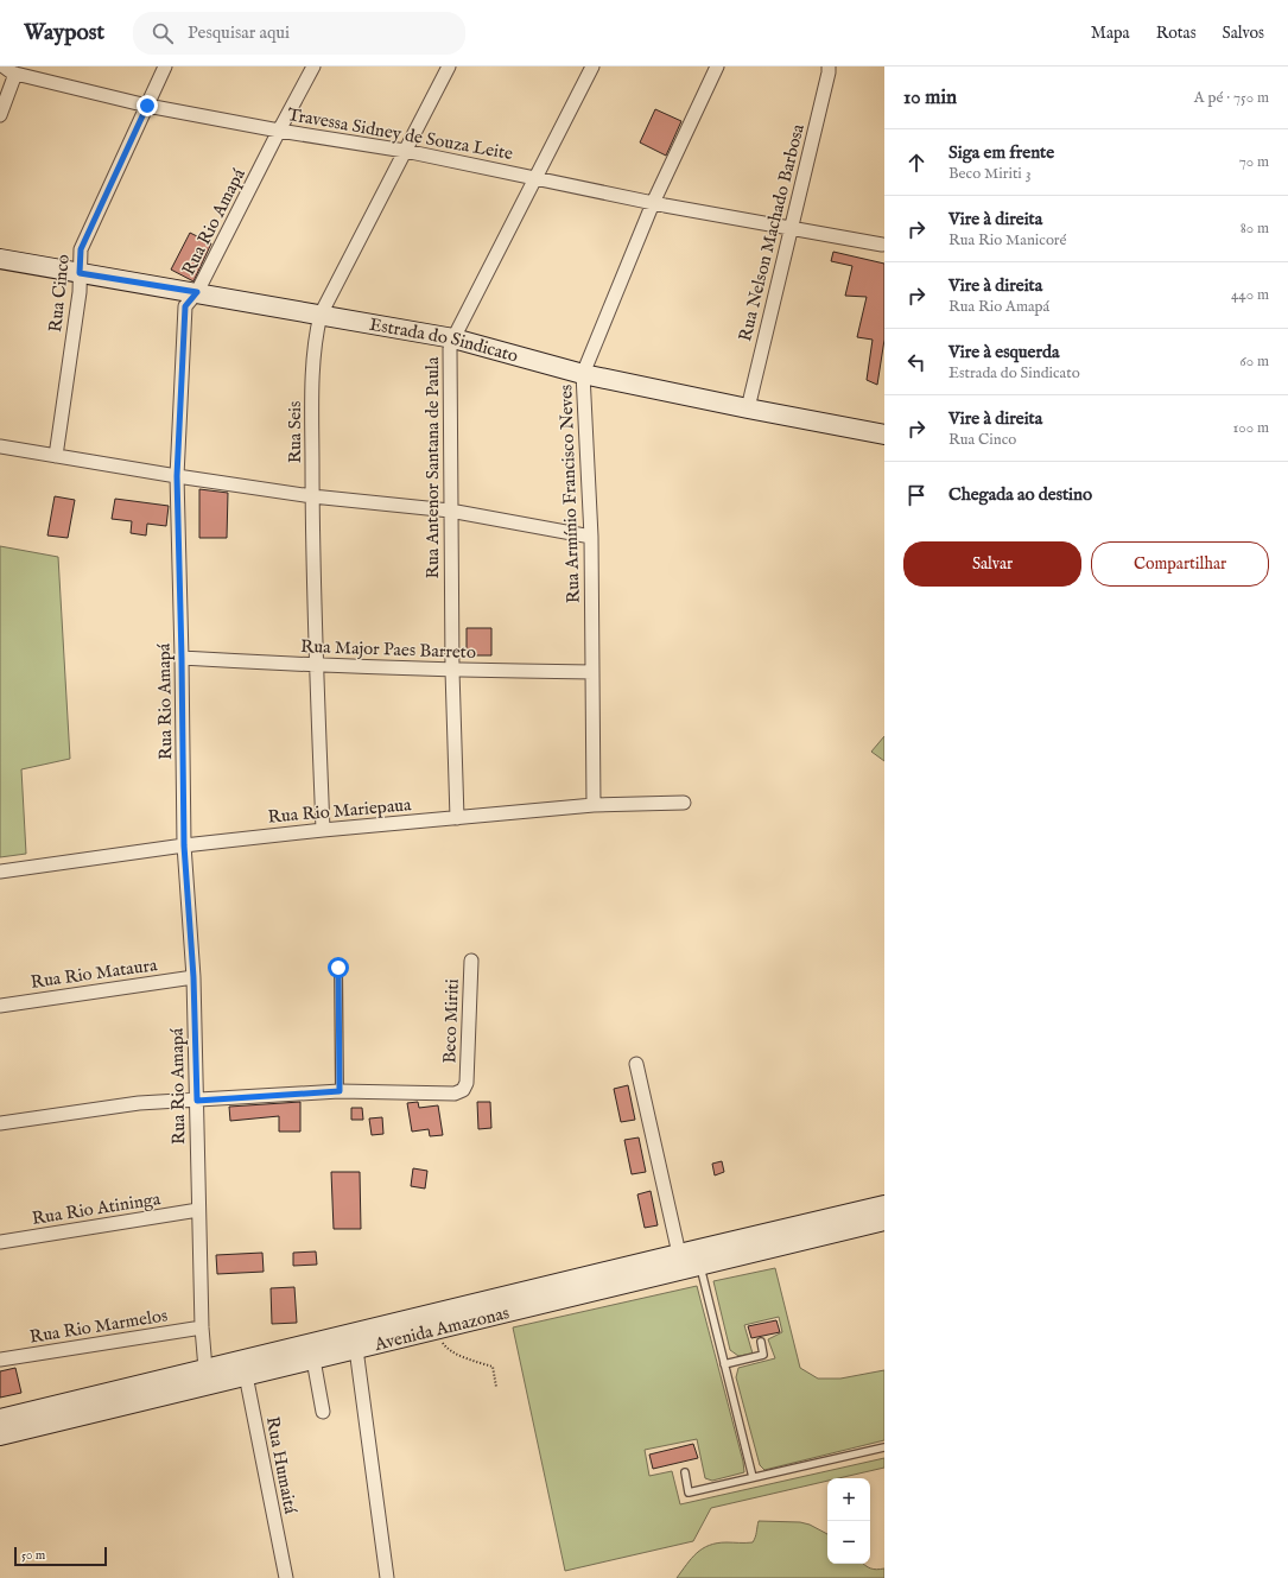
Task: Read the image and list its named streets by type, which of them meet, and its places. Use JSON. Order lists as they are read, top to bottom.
{
  "streets": {
    "street": [
      "Travessa Sidney de Souza Leite",
      "Rua Rio Amapá",
      "Rua Nelson Machado Barbosa",
      "Rua Cinco",
      "Estrada do Sindicato",
      "Rua Seis",
      "Rua Antenor Santana de Paula",
      "Rua Armínio Francisco Neves",
      "Rua Major Paes Barreto",
      "Rua Rio Mariepaua",
      "Rua Rio Mataura",
      "Beco Miriti",
      "Rua Rio Atininga",
      "Rua Rio Marmelos",
      "Avenida Amazonas",
      "Rua Humaitá"
    ]
  },
  "crossings": [
    ["Travessa Sidney de Souza Leite", "Rua Rio Amapá"],
    ["Travessa Sidney de Souza Leite", "Rua Nelson Machado Barbosa"],
    ["Travessa Sidney de Souza Leite", "Rua Cinco"],
    ["Travessa Sidney de Souza Leite", "Rua Seis"],
    ["Travessa Sidney de Souza Leite", "Rua Antenor Santana de Paula"],
    ["Travessa Sidney de Souza Leite", "Rua Armínio Francisco Neves"],
    ["Rua Rio Amapá", "Estrada do Sindicato"],
    ["Rua Rio Amapá", "Rua Major Paes Barreto"],
    ["Rua Rio Amapá", "Rua Rio Mariepaua"],
    ["Rua Rio Amapá", "Rua Rio Mataura"],
    ["Rua Rio Amapá", "Rua Rio Atininga"],
    ["Rua Rio Amapá", "Rua Rio Marmelos"],
    ["Rua Rio Amapá", "Avenida Amazonas"],
    ["Rua Nelson Machado Barbosa", "Estrada do Sindicato"],
    ["Rua Cinco", "Estrada do Sindicato"],
    ["Estrada do Sindicato", "Rua Seis"],
    ["Estrada do Sindicato", "Rua Antenor Santana de Paula"],
    ["Estrada do Sindicato", "Rua Armínio Francisco Neves"],
    ["Rua Seis", "Rua Major Paes Barreto"],
    ["Rua Seis", "Rua Rio Mariepaua"],
    ["Rua Antenor Santana de Paula", "Rua Major Paes Barreto"],
    ["Rua Antenor Santana de Paula", "Rua Rio Mariepaua"],
    ["Rua Armínio Francisco Neves", "Rua Major Paes Barreto"],
    ["Rua Armínio Francisco Neves", "Rua Rio Mariepaua"],
    ["Avenida Amazonas", "Rua Humaitá"]
  ],
  "scale_bar": "50 m",
  "page": {
    "header": "Waypost",
    "search": "Pesquisar aqui",
    "nav": ["Mapa", "Rotas", "Salvos"],
    "heading": ["10 min", "A pé · 750 m"],
    "list": [
      ["Siga em frente", "Beco Miriti 3", "70 m"],
      ["Vire à direita", "Rua Rio Manicoré", "80 m"],
      ["Vire à direita", "Rua Rio Amapá", "440 m"],
      ["Vire à esquerda", "Estrada do Sindicato", "60 m"],
      ["Vire à direita", "Rua Cinco", "100 m"],
      "Chegada ao destino"
    ],
    "buttons": ["Salvar", "Compartilhar"],
    "map_buttons": ["+", "−"],
    "scale": "50 m"
  }
}
